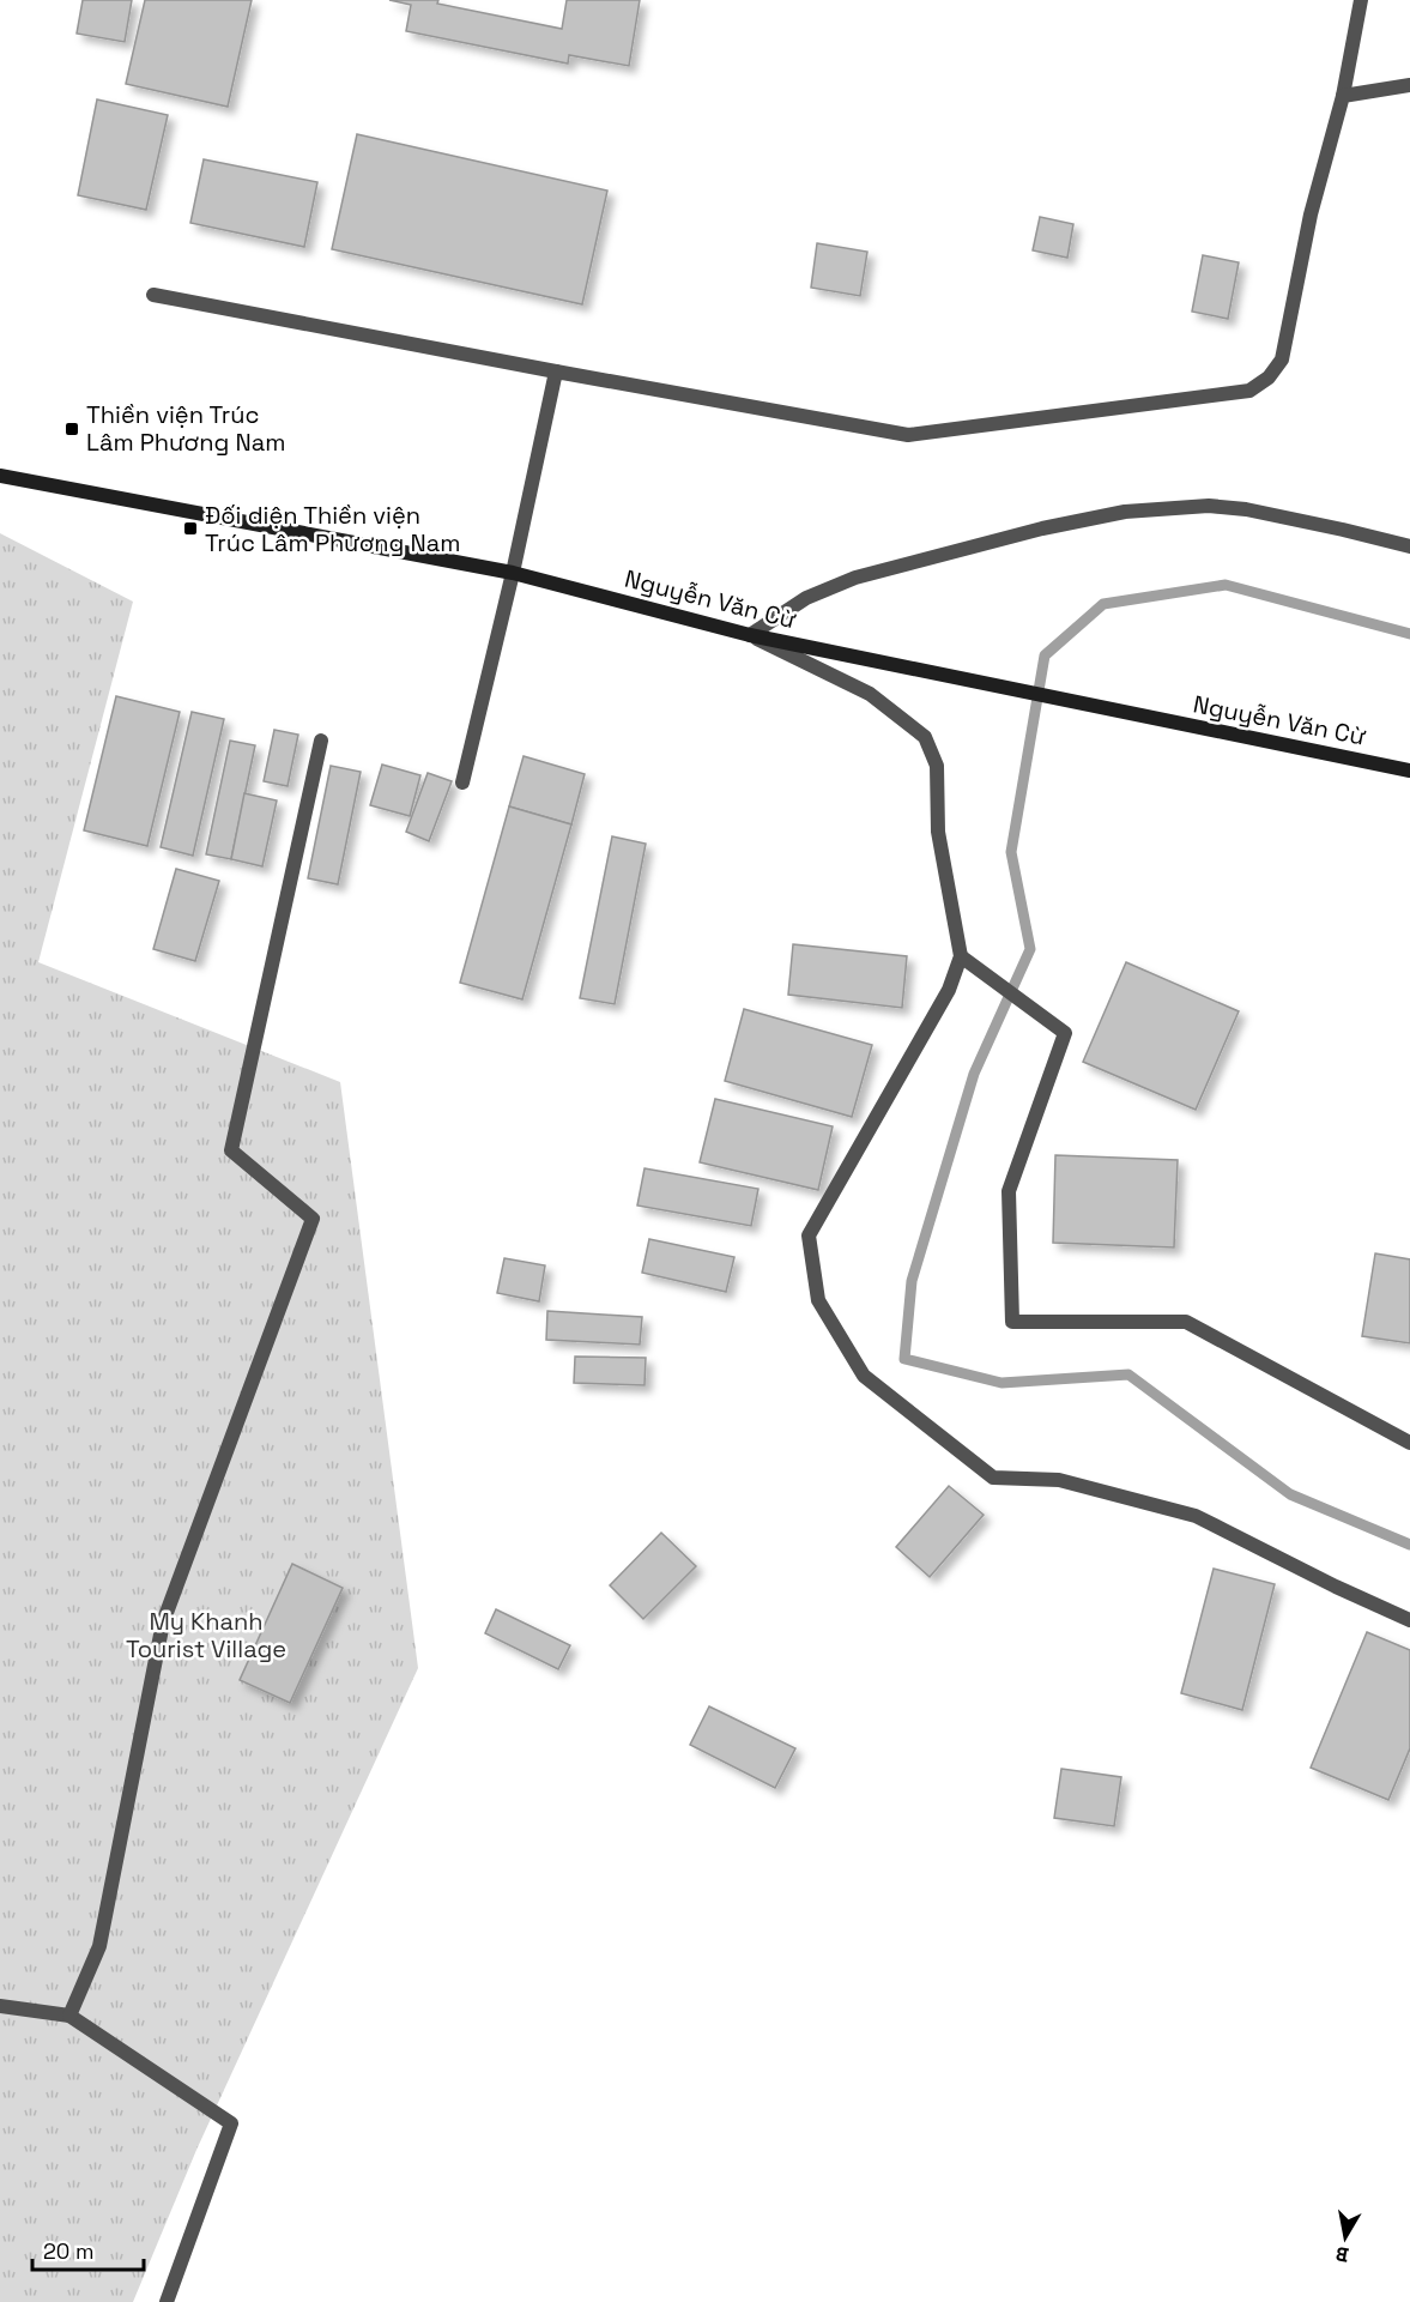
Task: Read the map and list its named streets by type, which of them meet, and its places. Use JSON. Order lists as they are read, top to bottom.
{
  "streets": {
    "main road": ["Nguyễn Văn Cừ"]
  },
  "parks": ["My Khanh Tourist Village"],
  "places": {
    "transit": ["Thiền viện Trúc Lâm Phương Nam", "Đối diện Thiền viện Trúc Lâm Phương Nam"]
  },
  "scale_bar": "20 m",
  "north": "bottom"
}
